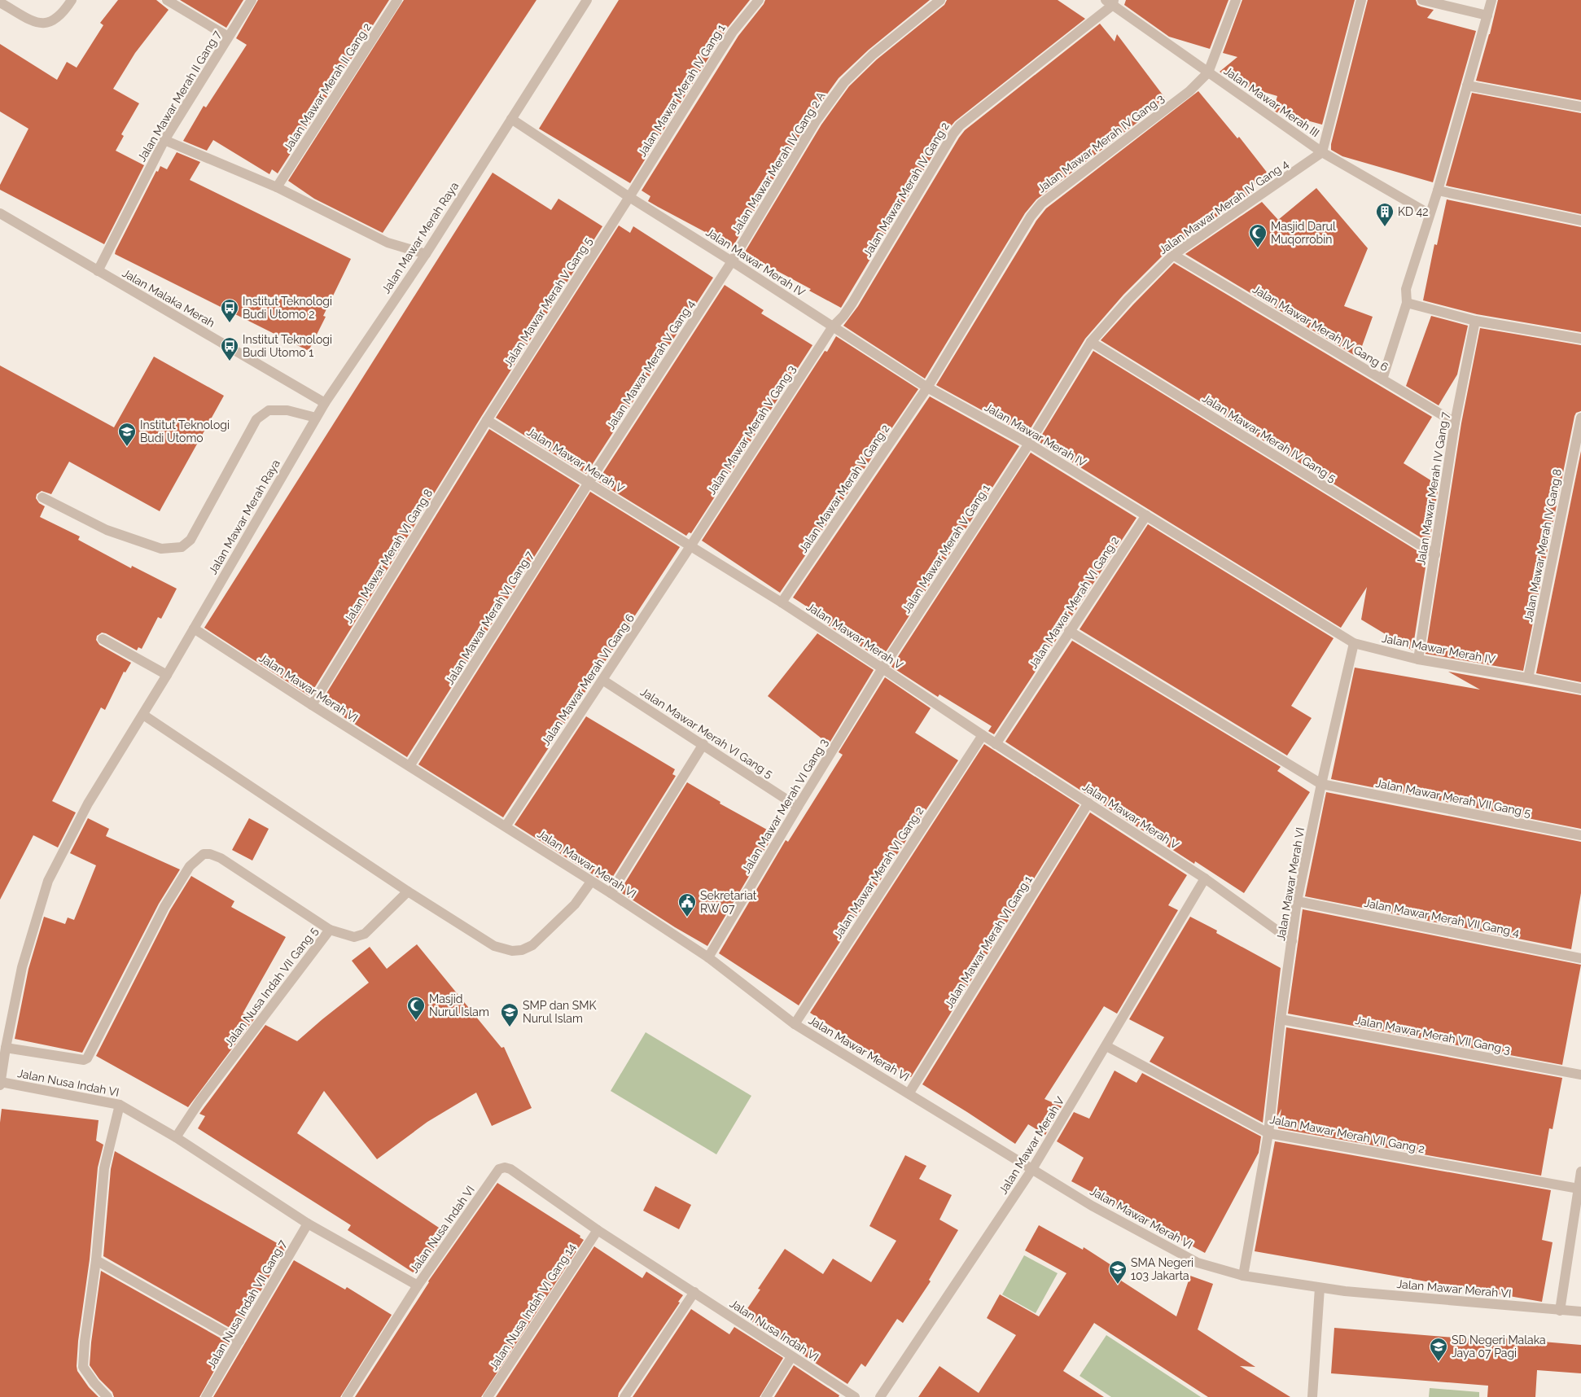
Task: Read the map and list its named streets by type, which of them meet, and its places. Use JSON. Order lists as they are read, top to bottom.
{
  "streets": {
    "street": [
      "Jalan Mawar Merah II Gang 2",
      "Jalan Mawar Merah IV Gang 1",
      "Jalan Mawar Merah II Gang 7",
      "Jalan Mawar Merah III",
      "Jalan Mawar Merah IV Gang 3",
      "Jalan Mawar Merah IV Gang 2 A",
      "Jalan Mawar Merah IV Gang 2",
      "Jalan Mawar Merah IV Gang 4",
      "Jalan Mawar Merah Raya",
      "Jalan Mawar Merah IV",
      "Jalan Malaka Merah",
      "Jalan Mawar Merah V Gang 5",
      "Jalan Mawar Merah IV Gang 6",
      "Jalan Mawar Merah V Gang 4",
      "Jalan Mawar Merah V Gang 3",
      "Jalan Mawar Merah IV Gang 5",
      "Jalan Mawar Merah V",
      "Jalan Mawar Merah V Gang 2",
      "Jalan Mawar Merah IV Gang 7",
      "Jalan Mawar Merah IV Gang 8",
      "Jalan Mawar Merah V Gang 1",
      "Jalan Mawar Merah VI Gang 8",
      "Jalan Mawar Merah VI Gang 2",
      "Jalan Mawar Merah VI Gang 7",
      "Jalan Mawar Merah VI Gang 6",
      "Jalan Mawar Merah VI",
      "Jalan Mawar Merah VI Gang 5",
      "Jalan Mawar Merah VII Gang 5",
      "Jalan Mawar Merah VI Gang 3",
      "Jalan Mawar Merah VII Gang 4",
      "Jalan Mawar Merah VI Gang 1",
      "Jalan Nusa Indah VII Gang 5",
      "Jalan Mawar Merah VII Gang 3",
      "Jalan Nusa Indah VI",
      "Jalan Mawar Merah VII Gang 2",
      "Jalan Nusa Indah VII Gang 7",
      "Jalan Nusa Indah VI Gang 14"
    ]
  },
  "crossings": [
    ["Jalan Mawar Merah IV Gang 1", "Jalan Mawar Merah IV"],
    ["Jalan Mawar Merah IV Gang 1", "Jalan Mawar Merah V Gang 5"],
    ["Jalan Mawar Merah II Gang 7", "Jalan Malaka Merah"],
    ["Jalan Mawar Merah III", "Jalan Mawar Merah IV Gang 3"],
    ["Jalan Mawar Merah III", "Jalan Mawar Merah IV Gang 2"],
    ["Jalan Mawar Merah III", "Jalan Mawar Merah IV Gang 4"],
    ["Jalan Mawar Merah IV Gang 3", "Jalan Mawar Merah IV"],
    ["Jalan Mawar Merah IV Gang 3", "Jalan Mawar Merah V Gang 2"],
    ["Jalan Mawar Merah IV Gang 2 A", "Jalan Mawar Merah IV"],
    ["Jalan Mawar Merah IV Gang 2 A", "Jalan Mawar Merah V Gang 4"],
    ["Jalan Mawar Merah IV Gang 2", "Jalan Mawar Merah IV"],
    ["Jalan Mawar Merah IV Gang 2", "Jalan Mawar Merah V Gang 3"],
    ["Jalan Mawar Merah IV Gang 4", "Jalan Mawar Merah IV"],
    ["Jalan Mawar Merah IV Gang 4", "Jalan Mawar Merah IV Gang 6"],
    ["Jalan Mawar Merah IV Gang 4", "Jalan Mawar Merah IV Gang 5"],
    ["Jalan Mawar Merah IV Gang 4", "Jalan Mawar Merah V Gang 1"],
    ["Jalan Mawar Merah Raya", "Jalan Mawar Merah IV"],
    ["Jalan Mawar Merah Raya", "Jalan Malaka Merah"],
    ["Jalan Mawar Merah Raya", "Jalan Mawar Merah VI"],
    ["Jalan Mawar Merah Raya", "Jalan Nusa Indah VII Gang 5"],
    ["Jalan Mawar Merah Raya", "Jalan Nusa Indah VI"],
    ["Jalan Mawar Merah IV", "Jalan Mawar Merah V Gang 5"],
    ["Jalan Mawar Merah IV", "Jalan Mawar Merah V Gang 4"],
    ["Jalan Mawar Merah IV", "Jalan Mawar Merah V Gang 3"],
    ["Jalan Mawar Merah IV", "Jalan Mawar Merah V Gang 2"],
    ["Jalan Mawar Merah IV", "Jalan Mawar Merah IV Gang 7"],
    ["Jalan Mawar Merah IV", "Jalan Mawar Merah IV Gang 8"],
    ["Jalan Mawar Merah IV", "Jalan Mawar Merah V Gang 1"],
    ["Jalan Mawar Merah IV", "Jalan Mawar Merah VI Gang 2"],
    ["Jalan Mawar Merah IV", "Jalan Mawar Merah VI"],
    ["Jalan Mawar Merah V Gang 5", "Jalan Mawar Merah V"],
    ["Jalan Mawar Merah V Gang 5", "Jalan Mawar Merah VI Gang 8"],
    ["Jalan Mawar Merah IV Gang 6", "Jalan Mawar Merah IV Gang 7"],
    ["Jalan Mawar Merah V Gang 4", "Jalan Mawar Merah V"],
    ["Jalan Mawar Merah V Gang 4", "Jalan Mawar Merah VI Gang 7"],
    ["Jalan Mawar Merah V Gang 3", "Jalan Mawar Merah V"],
    ["Jalan Mawar Merah V Gang 3", "Jalan Mawar Merah VI Gang 6"],
    ["Jalan Mawar Merah IV Gang 5", "Jalan Mawar Merah IV Gang 7"],
    ["Jalan Mawar Merah V", "Jalan Mawar Merah V Gang 2"],
    ["Jalan Mawar Merah V", "Jalan Mawar Merah V Gang 1"],
    ["Jalan Mawar Merah V", "Jalan Mawar Merah VI Gang 8"],
    ["Jalan Mawar Merah V", "Jalan Mawar Merah VI Gang 2"],
    ["Jalan Mawar Merah V", "Jalan Mawar Merah VI Gang 7"],
    ["Jalan Mawar Merah V", "Jalan Mawar Merah VI Gang 6"],
    ["Jalan Mawar Merah V", "Jalan Mawar Merah VI"],
    ["Jalan Mawar Merah V", "Jalan Mawar Merah VI Gang 3"],
    ["Jalan Mawar Merah V", "Jalan Mawar Merah VI Gang 1"],
    ["Jalan Mawar Merah V", "Jalan Mawar Merah VII Gang 2"],
    ["Jalan Mawar Merah V Gang 1", "Jalan Mawar Merah VI Gang 3"],
    ["Jalan Mawar Merah VI Gang 8", "Jalan Mawar Merah VI"],
    ["Jalan Mawar Merah VI Gang 2", "Jalan Mawar Merah VI"],
    ["Jalan Mawar Merah VI Gang 7", "Jalan Mawar Merah VI"],
    ["Jalan Mawar Merah VI Gang 6", "Jalan Mawar Merah VI"],
    ["Jalan Mawar Merah VI Gang 6", "Jalan Mawar Merah VI Gang 5"],
    ["Jalan Mawar Merah VI", "Jalan Mawar Merah VII Gang 5"],
    ["Jalan Mawar Merah VI", "Jalan Mawar Merah VI Gang 3"],
    ["Jalan Mawar Merah VI", "Jalan Mawar Merah VII Gang 4"],
    ["Jalan Mawar Merah VI", "Jalan Mawar Merah VI Gang 1"],
    ["Jalan Mawar Merah VI", "Jalan Mawar Merah VII Gang 3"],
    ["Jalan Mawar Merah VI", "Jalan Mawar Merah VII Gang 2"],
    ["Jalan Mawar Merah VI Gang 5", "Jalan Mawar Merah VI Gang 3"],
    ["Jalan Nusa Indah VII Gang 5", "Jalan Nusa Indah VI"],
    ["Jalan Nusa Indah VI", "Jalan Nusa Indah VII Gang 7"],
    ["Jalan Nusa Indah VI", "Jalan Nusa Indah VI Gang 14"]
  ],
  "places": {
    "building": ["KD 42"],
    "mosque": ["Masjid Darul Muqorrobin", "Masjid Nurul Islam"],
    "bus stop": ["Institut Teknologi Budi Utomo 2", "Institut Teknologi Budi Utomo 1"],
    "school or university": [
      "Institut Teknologi Budi Utomo",
      "SMP dan SMK Nurul Islam",
      "SMA Negeri 103 Jakarta",
      "SD Negeri Malaka Jaya 07 Pagi"
    ],
    "public building": ["Sekretariat RW 07"]
  }
}
